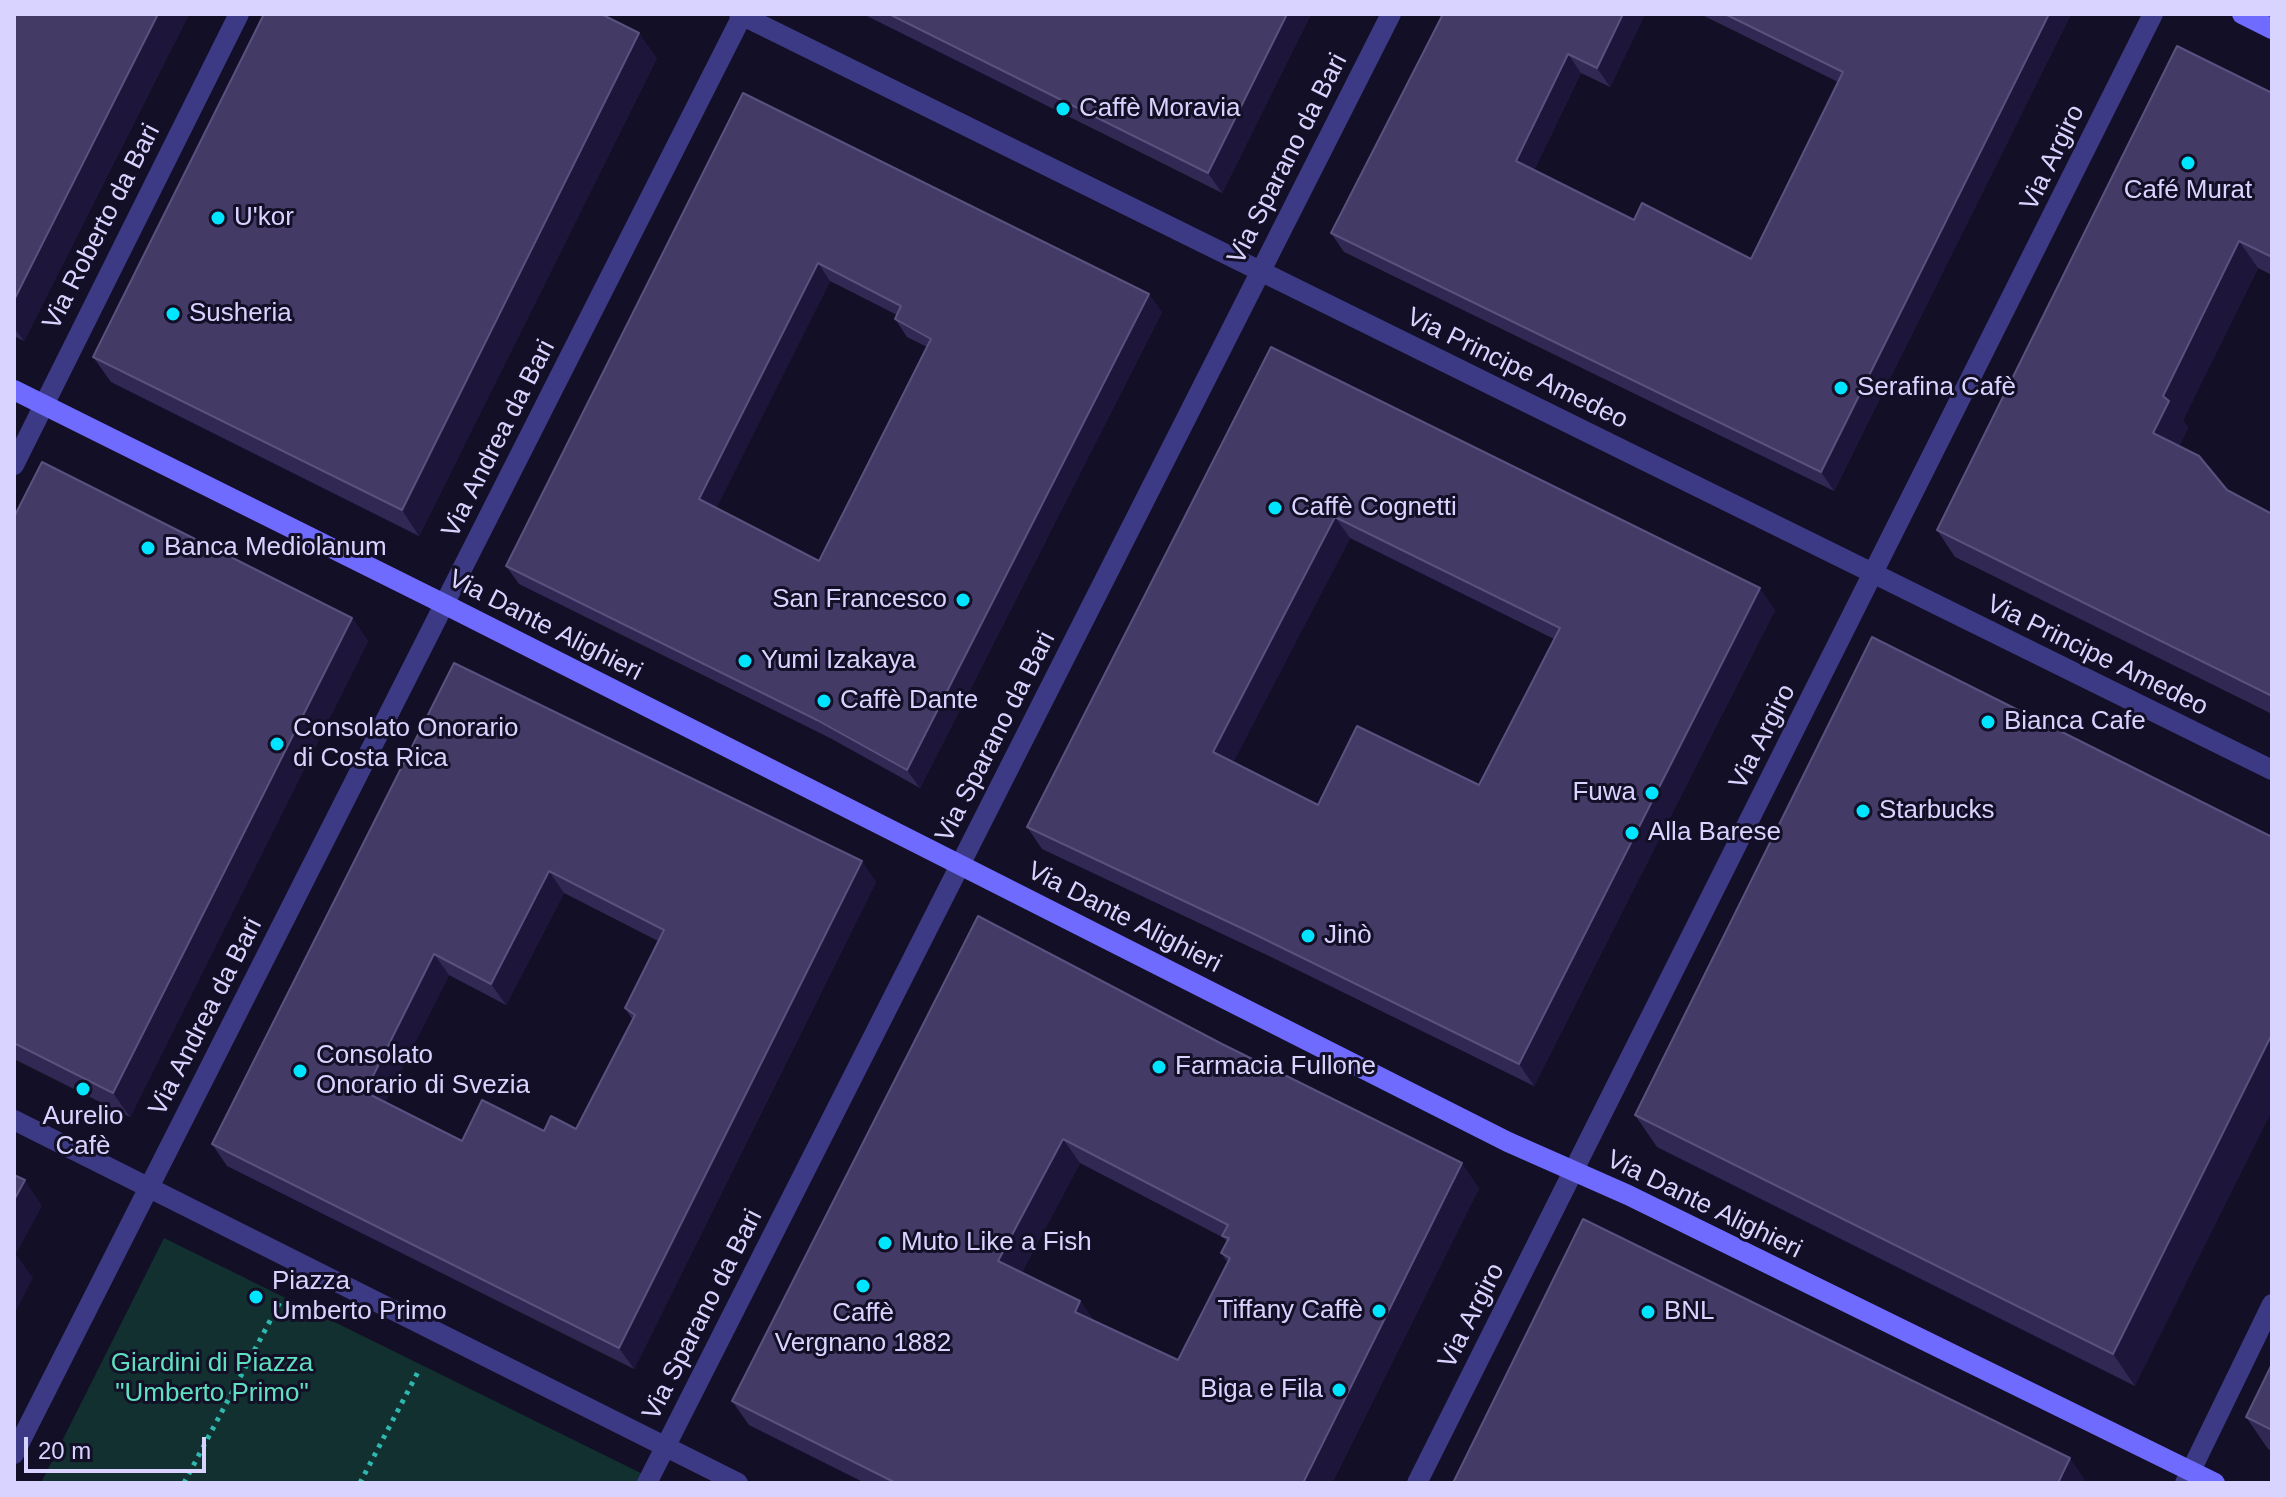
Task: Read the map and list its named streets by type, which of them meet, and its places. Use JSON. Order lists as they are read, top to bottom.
{
  "streets": {
    "street": [
      "Via Argiro",
      "Via Sparano da Bari",
      "Via Roberto da Bari",
      "Via Principe Amedeo",
      "Via Andrea da Bari",
      "Via Dante Alighieri"
    ]
  },
  "crossings": [
    ["Via Argiro", "Via Principe Amedeo"],
    ["Via Argiro", "Via Dante Alighieri"],
    ["Via Sparano da Bari", "Via Principe Amedeo"],
    ["Via Sparano da Bari", "Via Dante Alighieri"],
    ["Via Roberto da Bari", "Via Dante Alighieri"],
    ["Via Principe Amedeo", "Via Andrea da Bari"],
    ["Via Andrea da Bari", "Via Dante Alighieri"]
  ],
  "parks": ["Giardini di Piazza \"Umberto Primo\""],
  "places": [
    "Caffè Moravia",
    "Café Murat",
    "U'kor",
    "Susheria",
    "Serafina Cafè",
    "Caffè Cognetti",
    "Banca Mediolanum",
    "San Francesco",
    "Yumi Izakaya",
    "Caffè Dante",
    "Bianca Cafe",
    "Consolato Onorario di Costa Rica",
    "Fuwa",
    "Starbucks",
    "Alla Barese",
    "Jinò",
    "Farmacia Fullone",
    "Consolato Onorario di Svezia",
    "Aurelio Cafè",
    "Muto Like a Fish",
    "Caffè Vergnano 1882",
    "Piazza Umberto Primo",
    "Tiffany Caffè",
    "BNL",
    "Biga e Fila"
  ],
  "scale_bar": "20 m"
}
